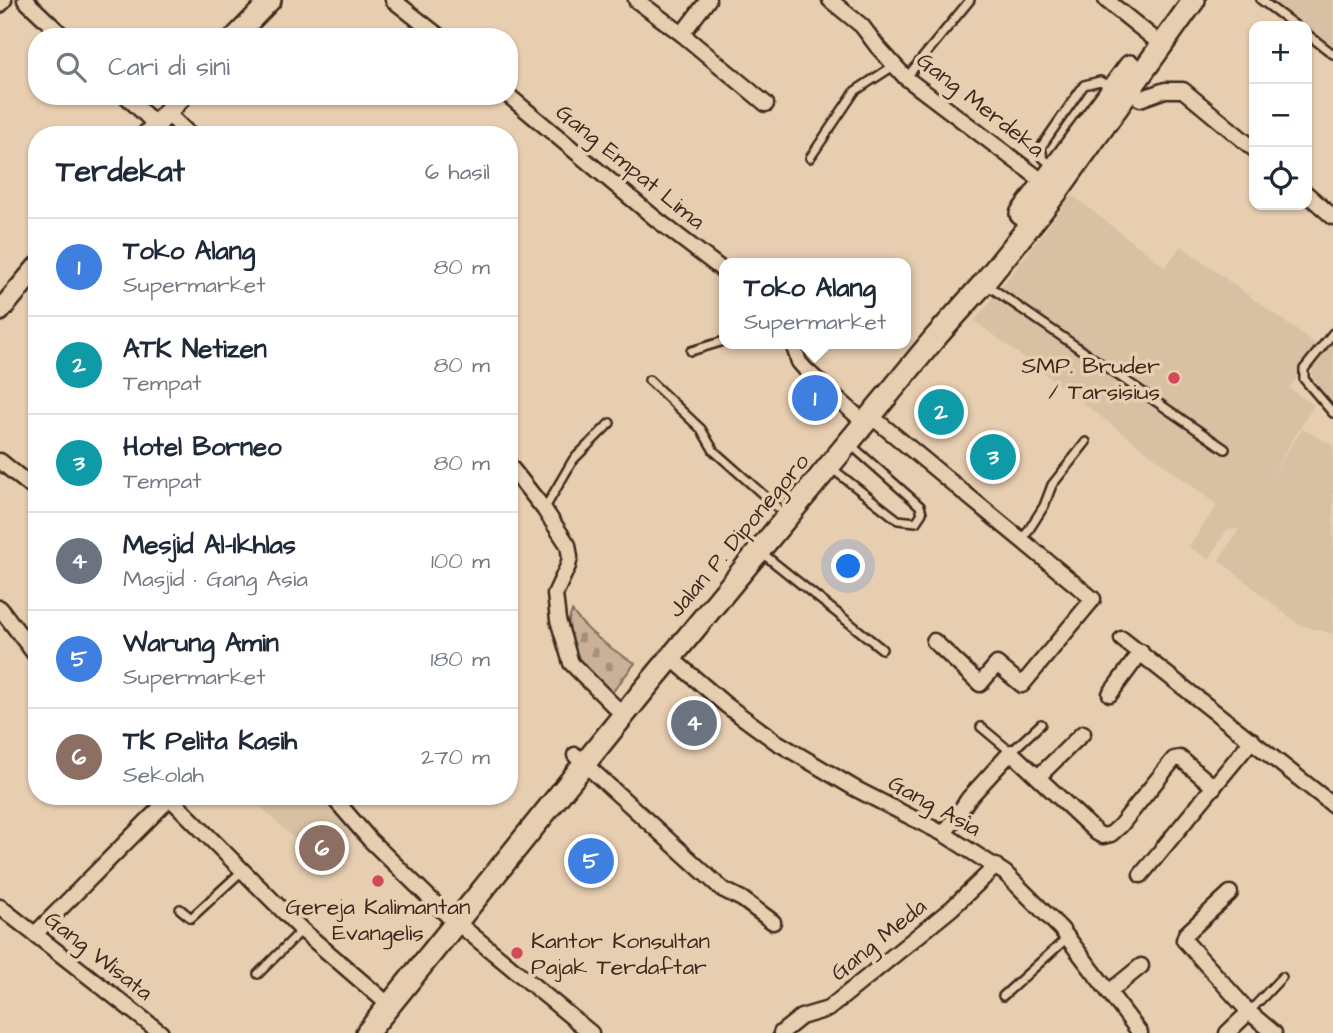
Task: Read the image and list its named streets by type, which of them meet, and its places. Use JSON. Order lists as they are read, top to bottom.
{
  "streets": {
    "main road": ["Jalan P. Diponegoro"],
    "street": [
      "Gang Merdeka",
      "Gang Empat Lima",
      "Gang Asia",
      "Gang Meda",
      "Gang Wisata"
    ]
  },
  "crossings": [
    ["Gang Merdeka", "Jalan P. Diponegoro"],
    ["Jalan P. Diponegoro", "Gang Asia"],
    ["Gang Asia", "Gang Meda"]
  ],
  "places": ["SMP. Bruder / Tarsisius", "Gereja Kalimantan Evangelis", "Kantor Konsultan Pajak Terdaftar"],
  "page": {
    "map_buttons": ["+", "−"],
    "search": "Cari di sini",
    "heading": ["Terdekat", "6 hasil"],
    "list": [
      {
        "mark": "1",
        "name": "Toko Alang",
        "note": "Supermarket",
        "value": "80 m"
      },
      {
        "mark": "2",
        "name": "ATK Netizen",
        "note": "Tempat",
        "value": "80 m"
      },
      {
        "mark": "3",
        "name": "Hotel Borneo",
        "note": "Tempat",
        "value": "80 m"
      },
      {
        "mark": "4",
        "name": "Mesjid Al-Ikhlas",
        "note": "Masjid · Gang Asia",
        "value": "100 m"
      },
      {
        "mark": "5",
        "name": "Warung Amin",
        "note": "Supermarket",
        "value": "180 m"
      },
      {
        "mark": "6",
        "name": "TK Pelita Kasih",
        "note": "Sekolah",
        "value": "270 m"
      }
    ],
    "popup": ["Toko Alang", "Supermarket"],
    "pins": [
      "1",
      "2",
      "3",
      "4",
      "6",
      "5"
    ]
  }
}
